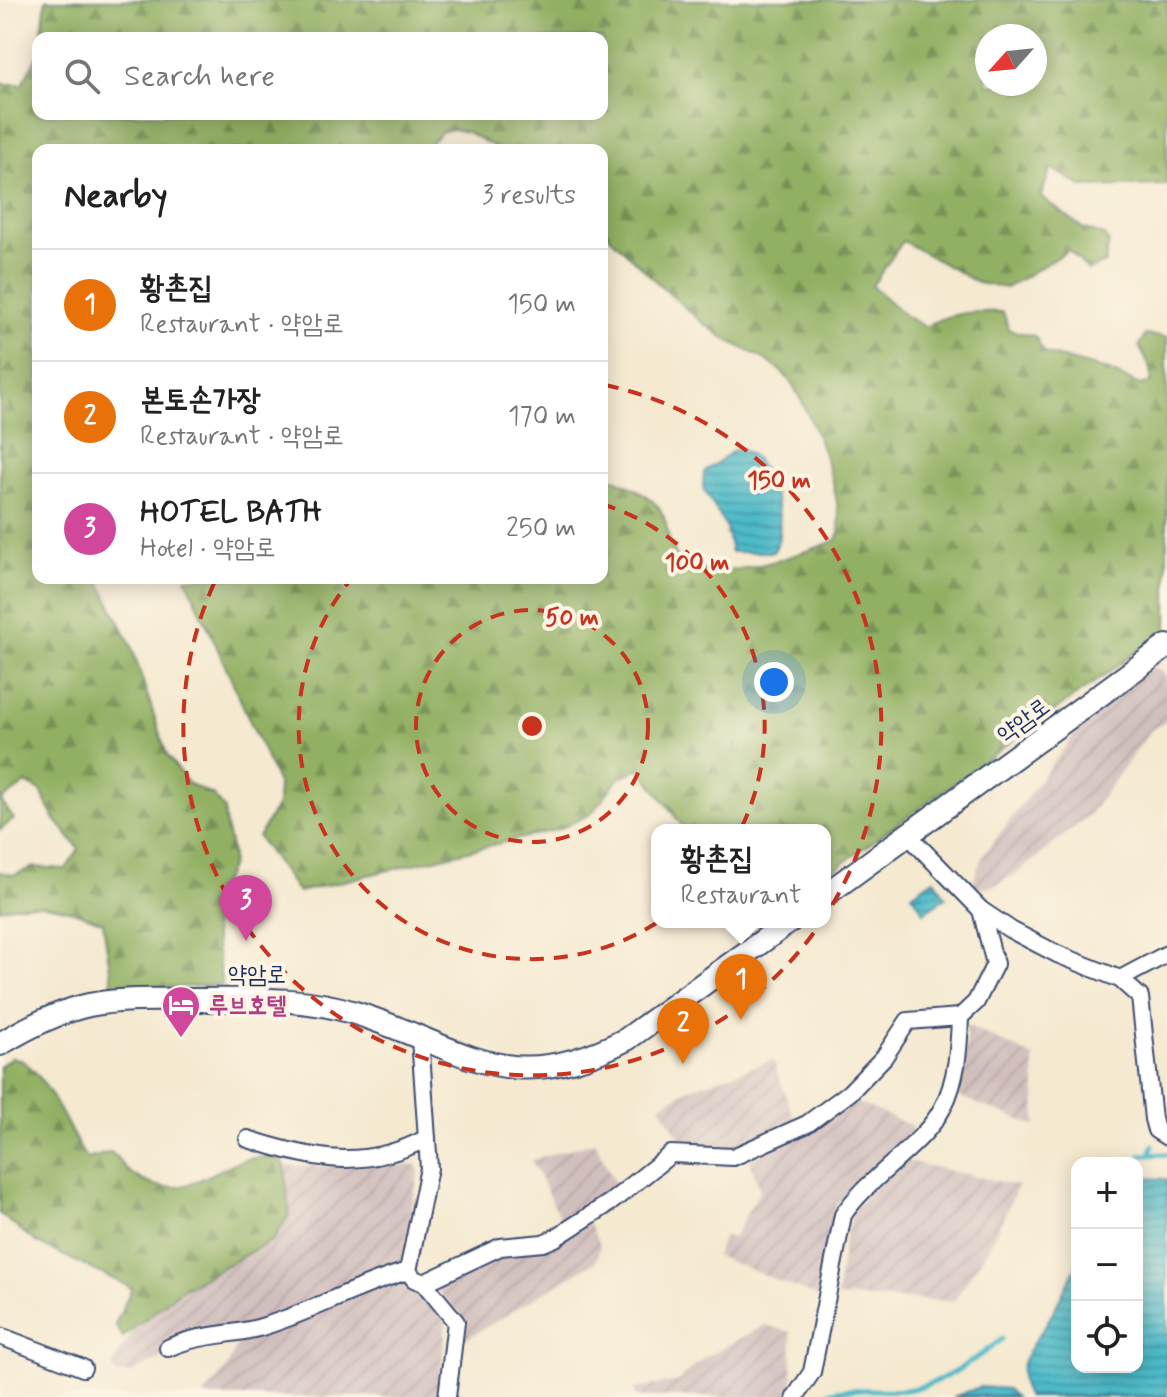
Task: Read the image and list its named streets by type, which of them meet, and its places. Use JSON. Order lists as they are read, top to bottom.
{
  "streets": {
    "street": ["약암로"]
  },
  "places": {
    "hotel": ["루브호텔"]
  },
  "north": "bottom left",
  "page": {
    "search": "Search here",
    "heading": ["Nearby", "3 results"],
    "list": [
      {
        "mark": "1",
        "name": "황촌집",
        "note": "Restaurant · 약암로",
        "value": "150 m"
      },
      {
        "mark": "2",
        "name": "본토손가장",
        "note": "Restaurant · 약암로",
        "value": "170 m"
      },
      {
        "mark": "3",
        "name": "HOTEL BATH",
        "note": "Hotel · 약암로",
        "value": "250 m"
      }
    ],
    "popup": ["황촌집", "Restaurant"],
    "pins": ["3", "1", "2"],
    "map_buttons": ["+", "−"]
  },
  "rings": ["150 m", "100 m", "50 m"]
}
